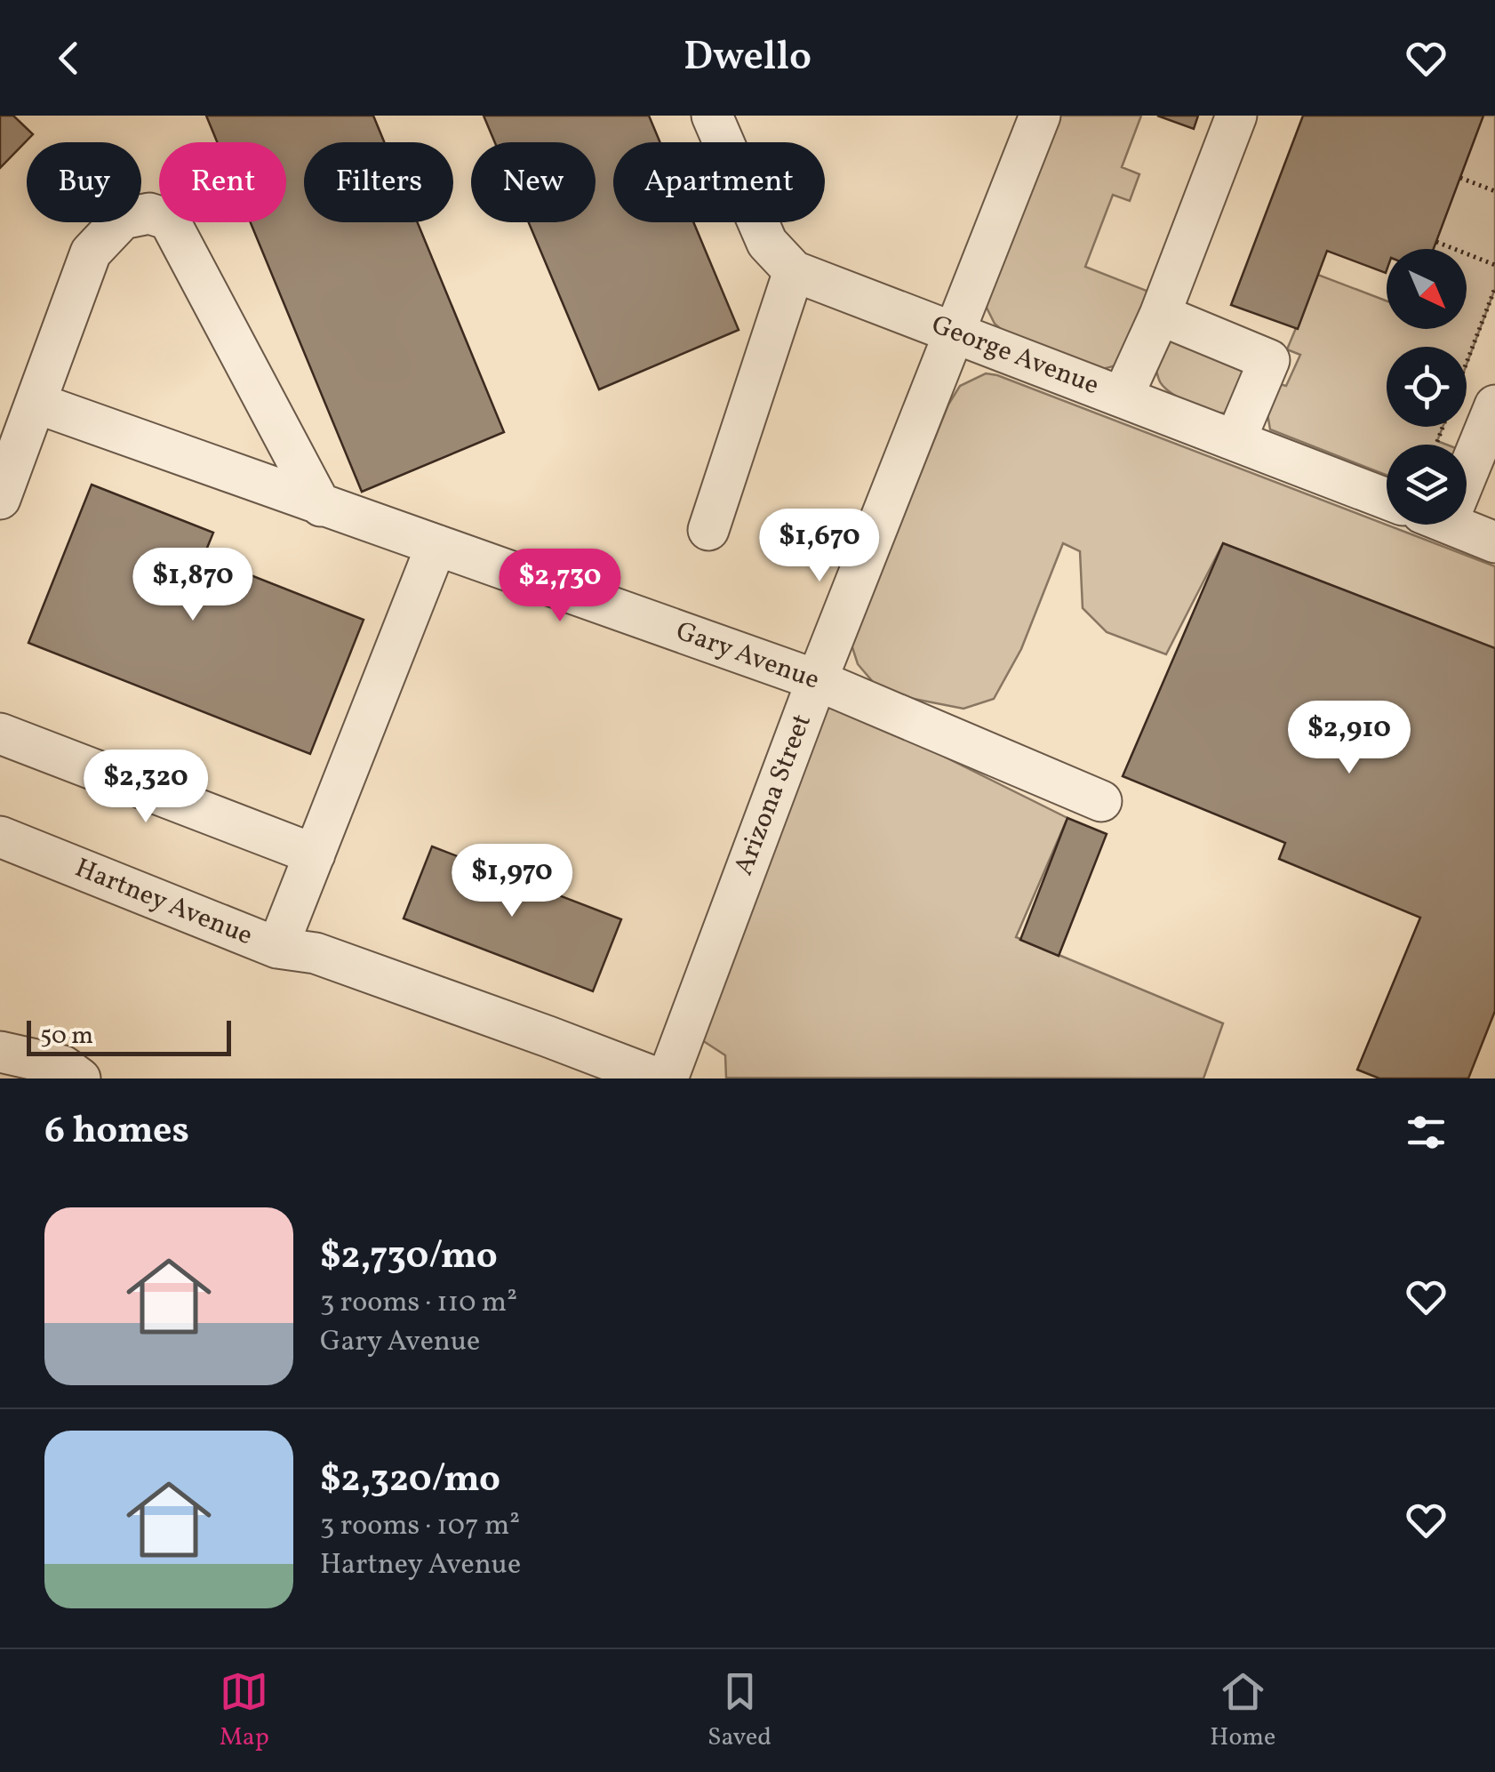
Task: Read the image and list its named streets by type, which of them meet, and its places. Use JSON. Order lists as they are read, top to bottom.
{
  "streets": {
    "street": [
      "George Avenue",
      "Gary Avenue",
      "Arizona Street",
      "Hartney Avenue"
    ]
  },
  "crossings": [
    ["George Avenue", "Arizona Street"],
    ["Gary Avenue", "Arizona Street"]
  ],
  "scale_bar": "50 m",
  "north": "bottom right",
  "page": {
    "header": "Dwello",
    "chip": [
      "Buy",
      "Rent",
      "Filters",
      "New",
      "Apartment"
    ],
    "price": [
      "$1,670",
      "$1,870",
      "$2,730",
      "$2,910",
      "$2,320",
      "$1,970"
    ],
    "scale": "50 m",
    "heading": "6 homes",
    "list": [
      {
        "name": "$2,730/mo",
        "note": "3 rooms · 110 m² · Gary Avenue"
      },
      {
        "name": "$2,320/mo",
        "note": "3 rooms · 107 m² · Hartney Avenue"
      }
    ],
    "tabs": ["Map", "Saved", "Home"]
  }
}
